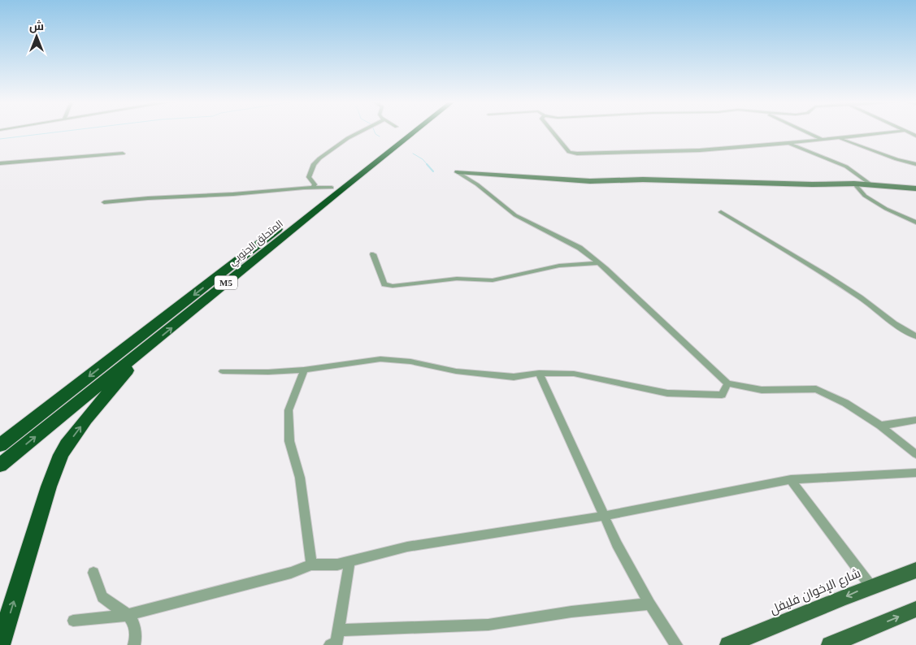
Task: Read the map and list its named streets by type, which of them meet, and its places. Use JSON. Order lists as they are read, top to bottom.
{
  "streets": {
    "highway": ["المتحلق الجنوبي", "M5"],
    "main road": ["شارع الإخوان فليفل"]
  },
  "north": "top"
}
